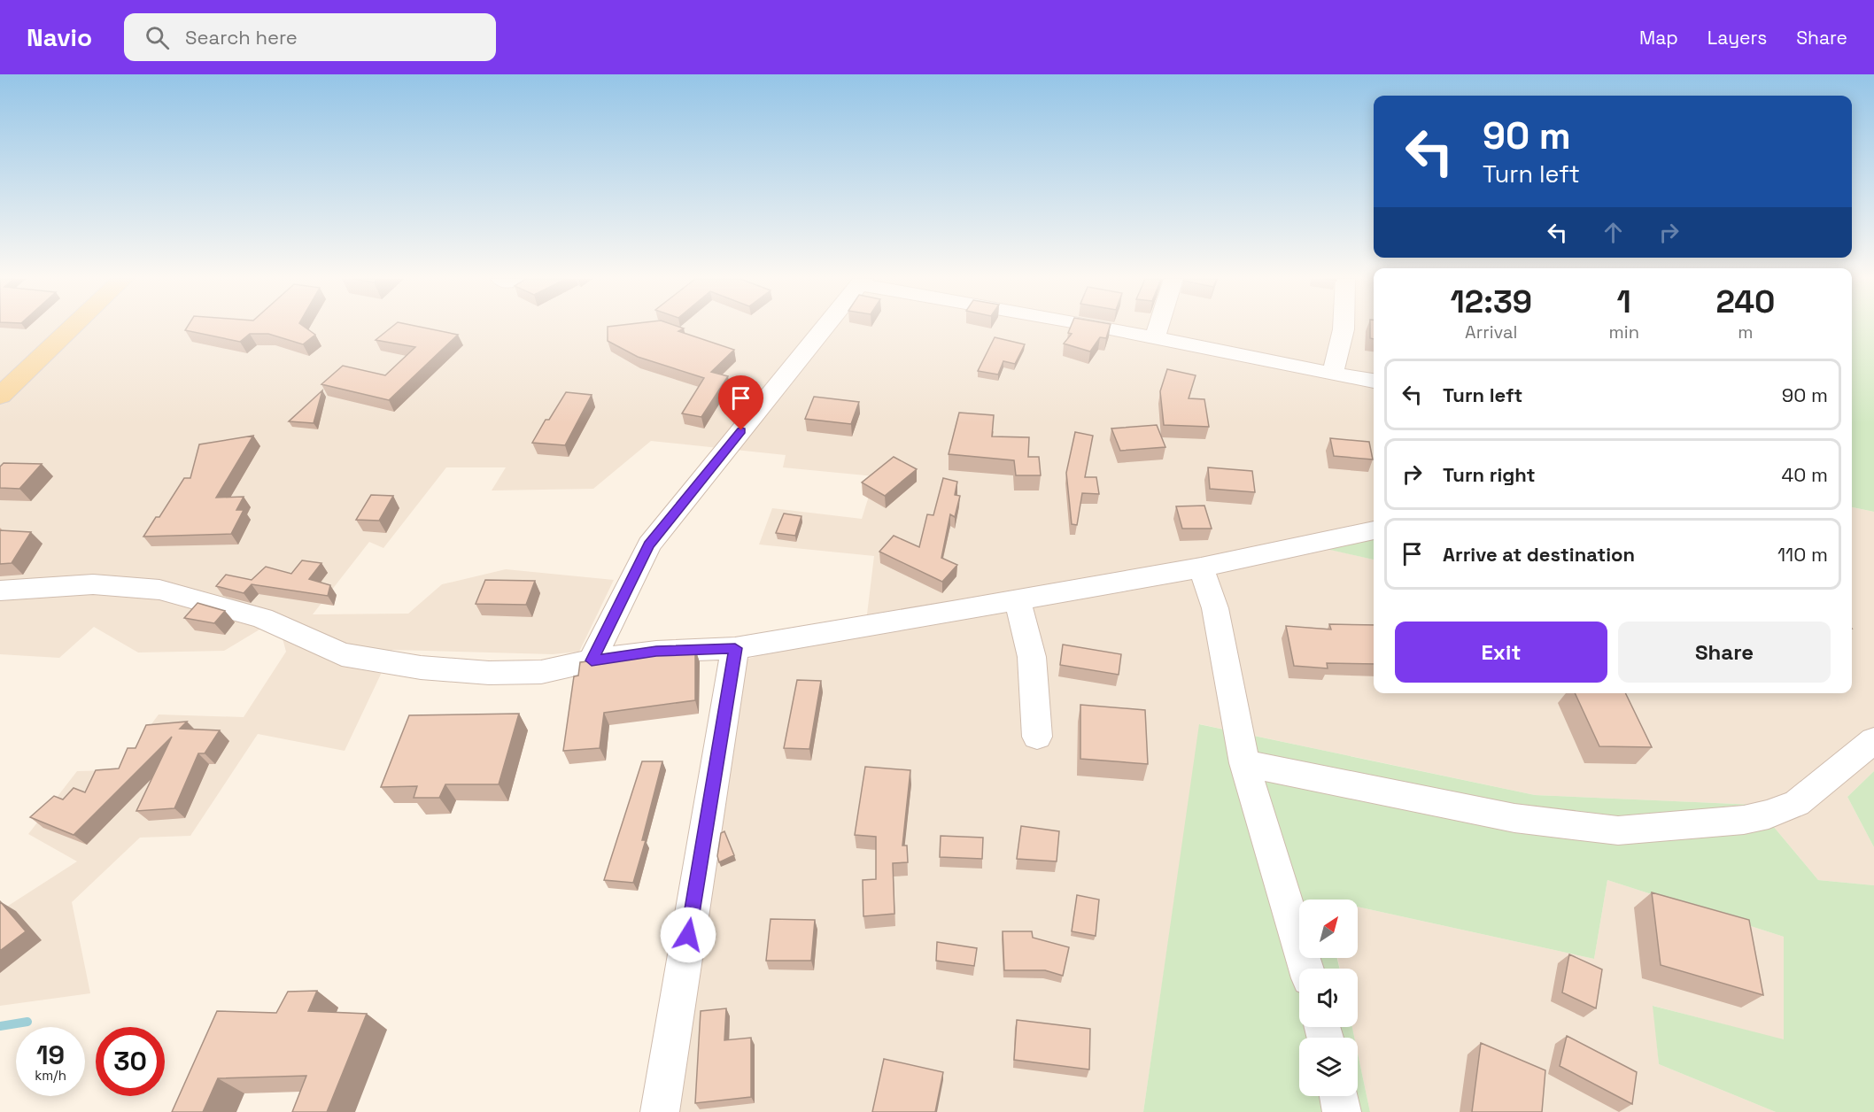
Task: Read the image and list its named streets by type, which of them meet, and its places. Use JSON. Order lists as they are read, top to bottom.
{
  "north": "top right",
  "page": {
    "header": "Navio",
    "search": "Search here",
    "nav": ["Map", "Layers", "Share"],
    "turn": ["90 m", "Turn left"],
    "eta": [
      "12:39",
      "Arrival",
      "1",
      "min",
      "240",
      "m"
    ],
    "list": [
      {
        "name": "Turn left",
        "value": "90 m"
      },
      {
        "name": "Turn right",
        "value": "40 m"
      },
      {
        "name": "Arrive at destination",
        "value": "110 m"
      }
    ],
    "buttons": ["Exit", "Share"],
    "speed": "19 km/h",
    "limit": "30"
  }
}
